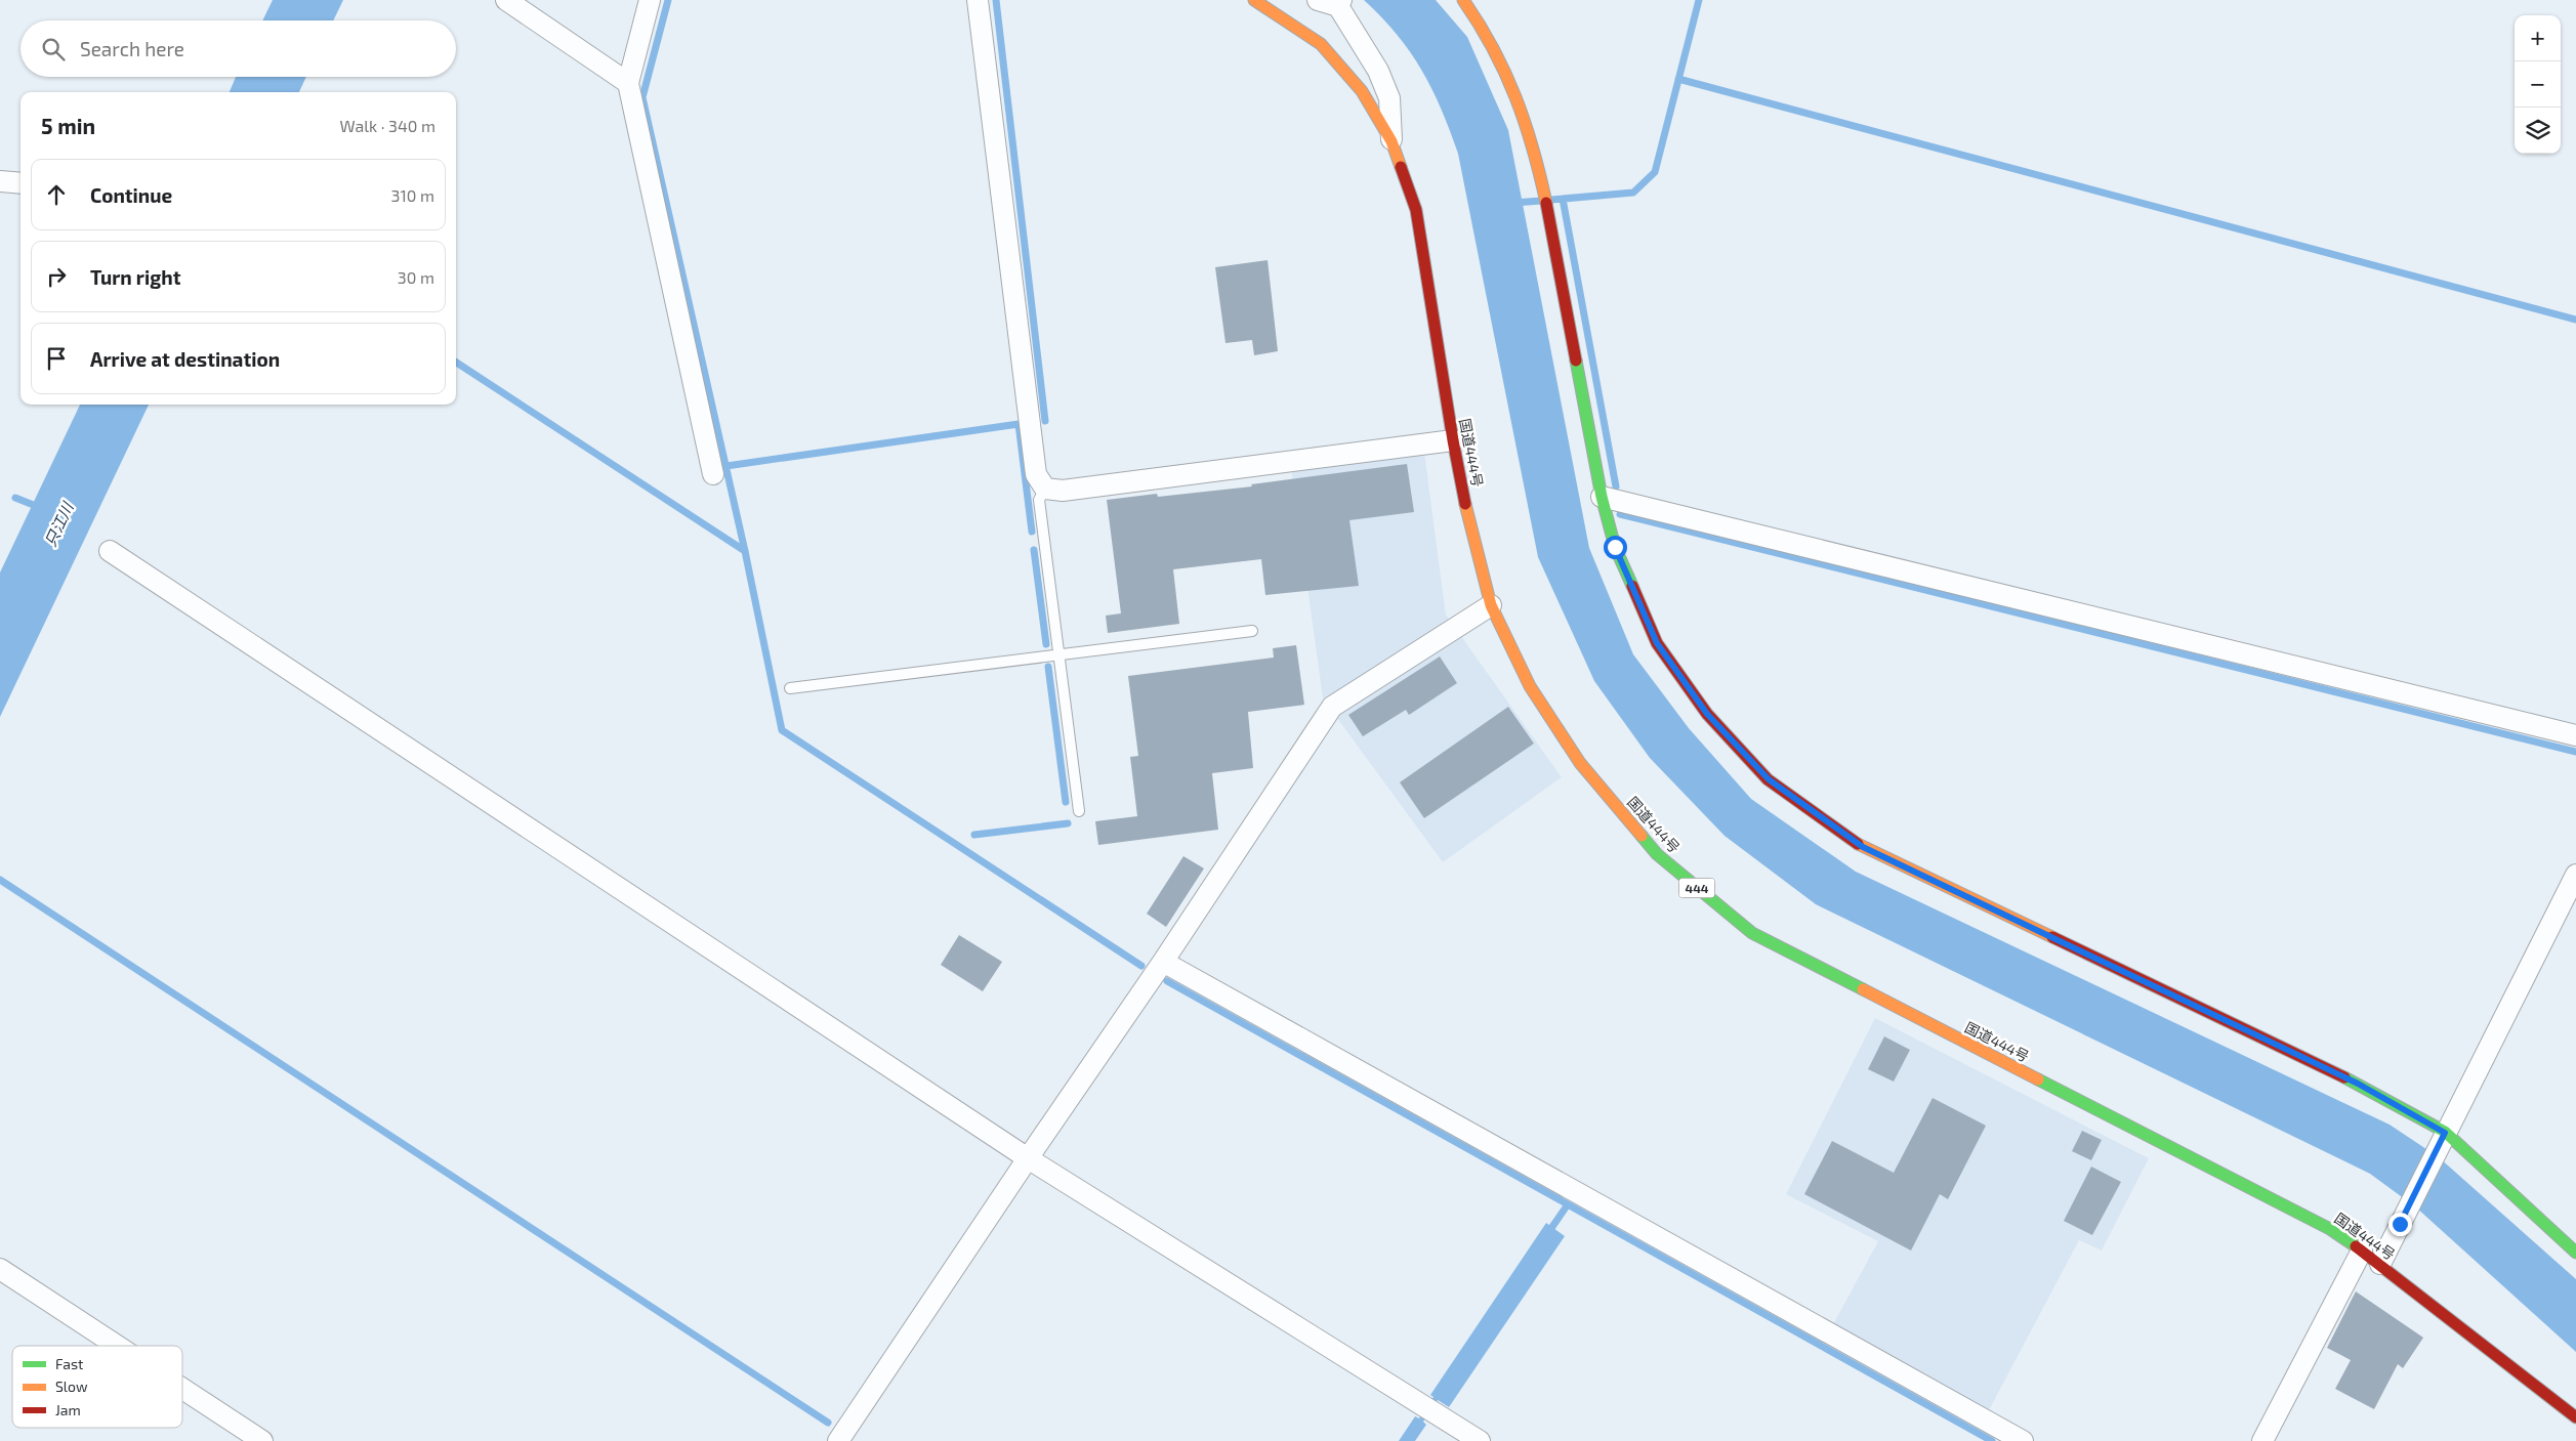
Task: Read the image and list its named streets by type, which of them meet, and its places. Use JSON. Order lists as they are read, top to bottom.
{
  "streets": {
    "main road": ["国道444号", "444"]
  },
  "water": ["只江川"],
  "legend": ["Fast", "Slow", "Jam"],
  "page": {
    "map_buttons": ["+", "−"],
    "search": "Search here",
    "heading": ["5 min", "Walk · 340 m"],
    "list": [
      ["Continue", "310 m"],
      ["Turn right", "30 m"],
      "Arrive at destination"
    ]
  }
}
